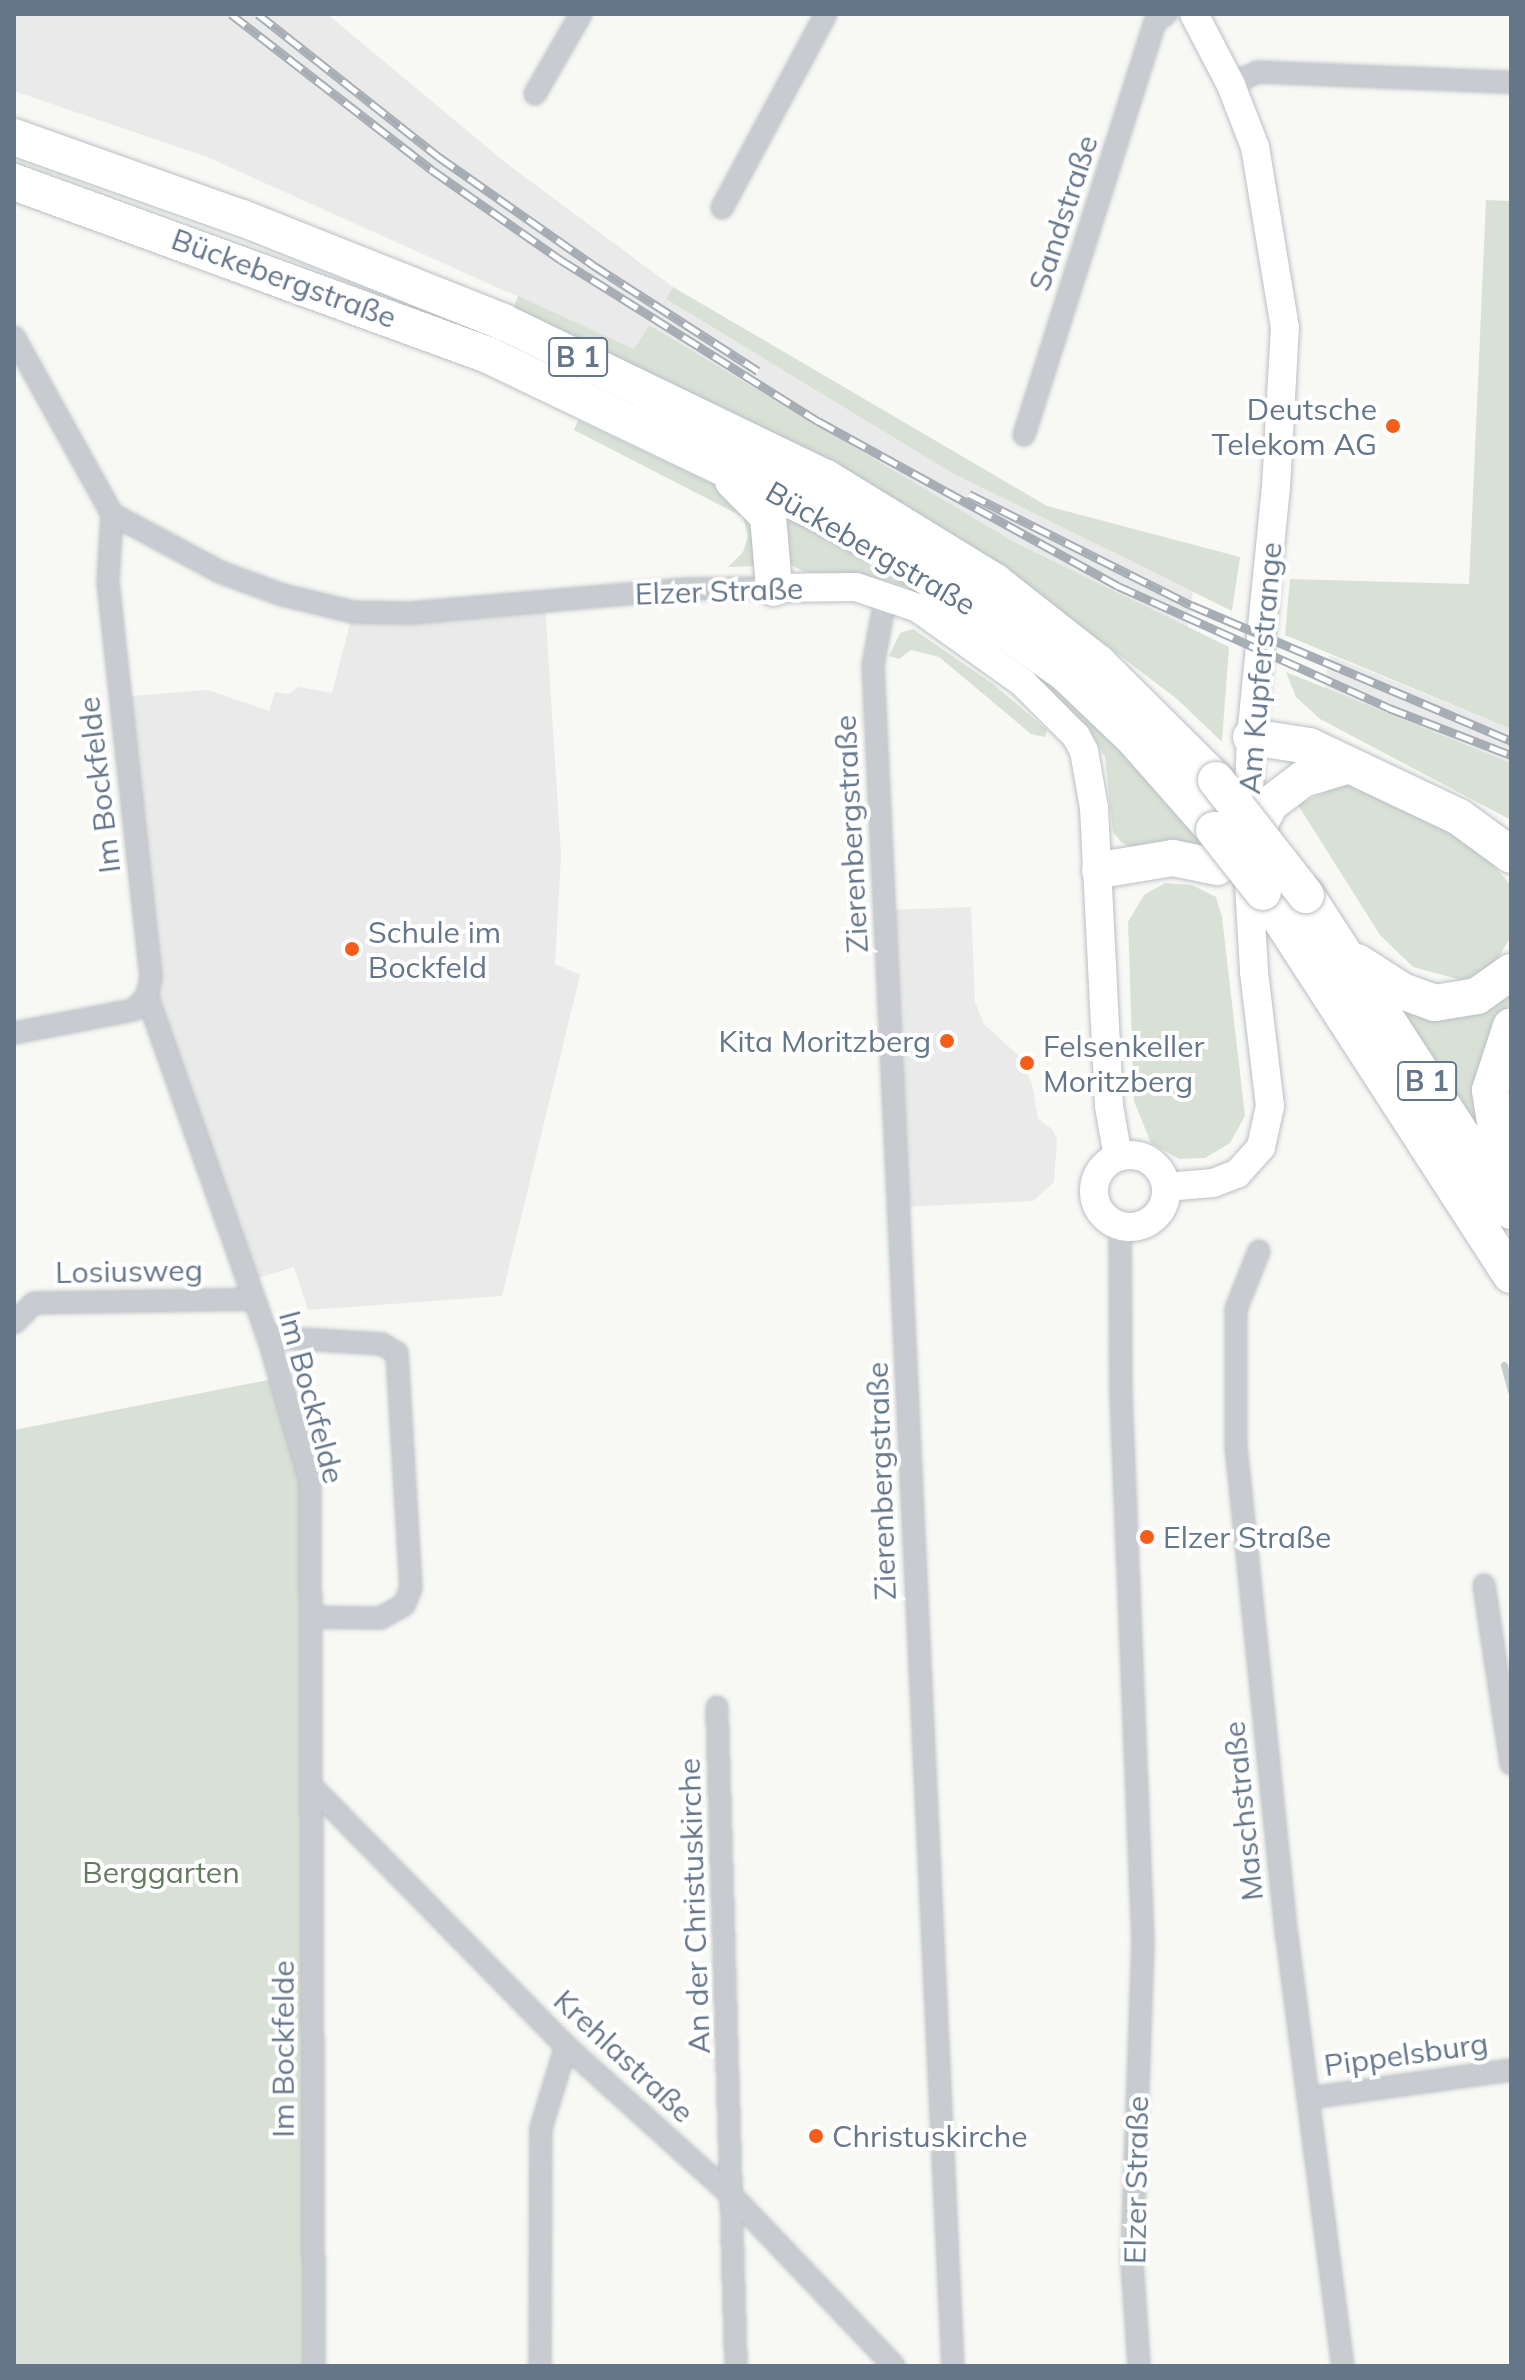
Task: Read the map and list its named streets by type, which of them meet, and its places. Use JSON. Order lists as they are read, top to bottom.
{
  "streets": {
    "highway": ["Bückebergstraße", "B 1"],
    "street": [
      "Sandstraße",
      "Elzer Straße",
      "Am Kupferstrange",
      "Im Bockfelde",
      "Zierenbergstraße",
      "Losiusweg",
      "Maschstraße",
      "An der Christuskirche",
      "Pippelsburg",
      "Krehlastraße"
    ]
  },
  "crossings": [
    ["Elzer Straße", "Am Kupferstrange"],
    ["Elzer Straße", "Im Bockfelde"],
    ["Elzer Straße", "Zierenbergstraße"],
    ["Im Bockfelde", "Losiusweg"],
    ["Im Bockfelde", "Krehlastraße"],
    ["Maschstraße", "Pippelsburg"],
    ["An der Christuskirche", "Krehlastraße"]
  ],
  "parks": ["Berggarten"],
  "places": [
    "Deutsche Telekom AG",
    "Schule im Bockfeld",
    "Kita Moritzberg",
    "Felsenkeller Moritzberg",
    "Elzer Straße",
    "Christuskirche"
  ]
}
